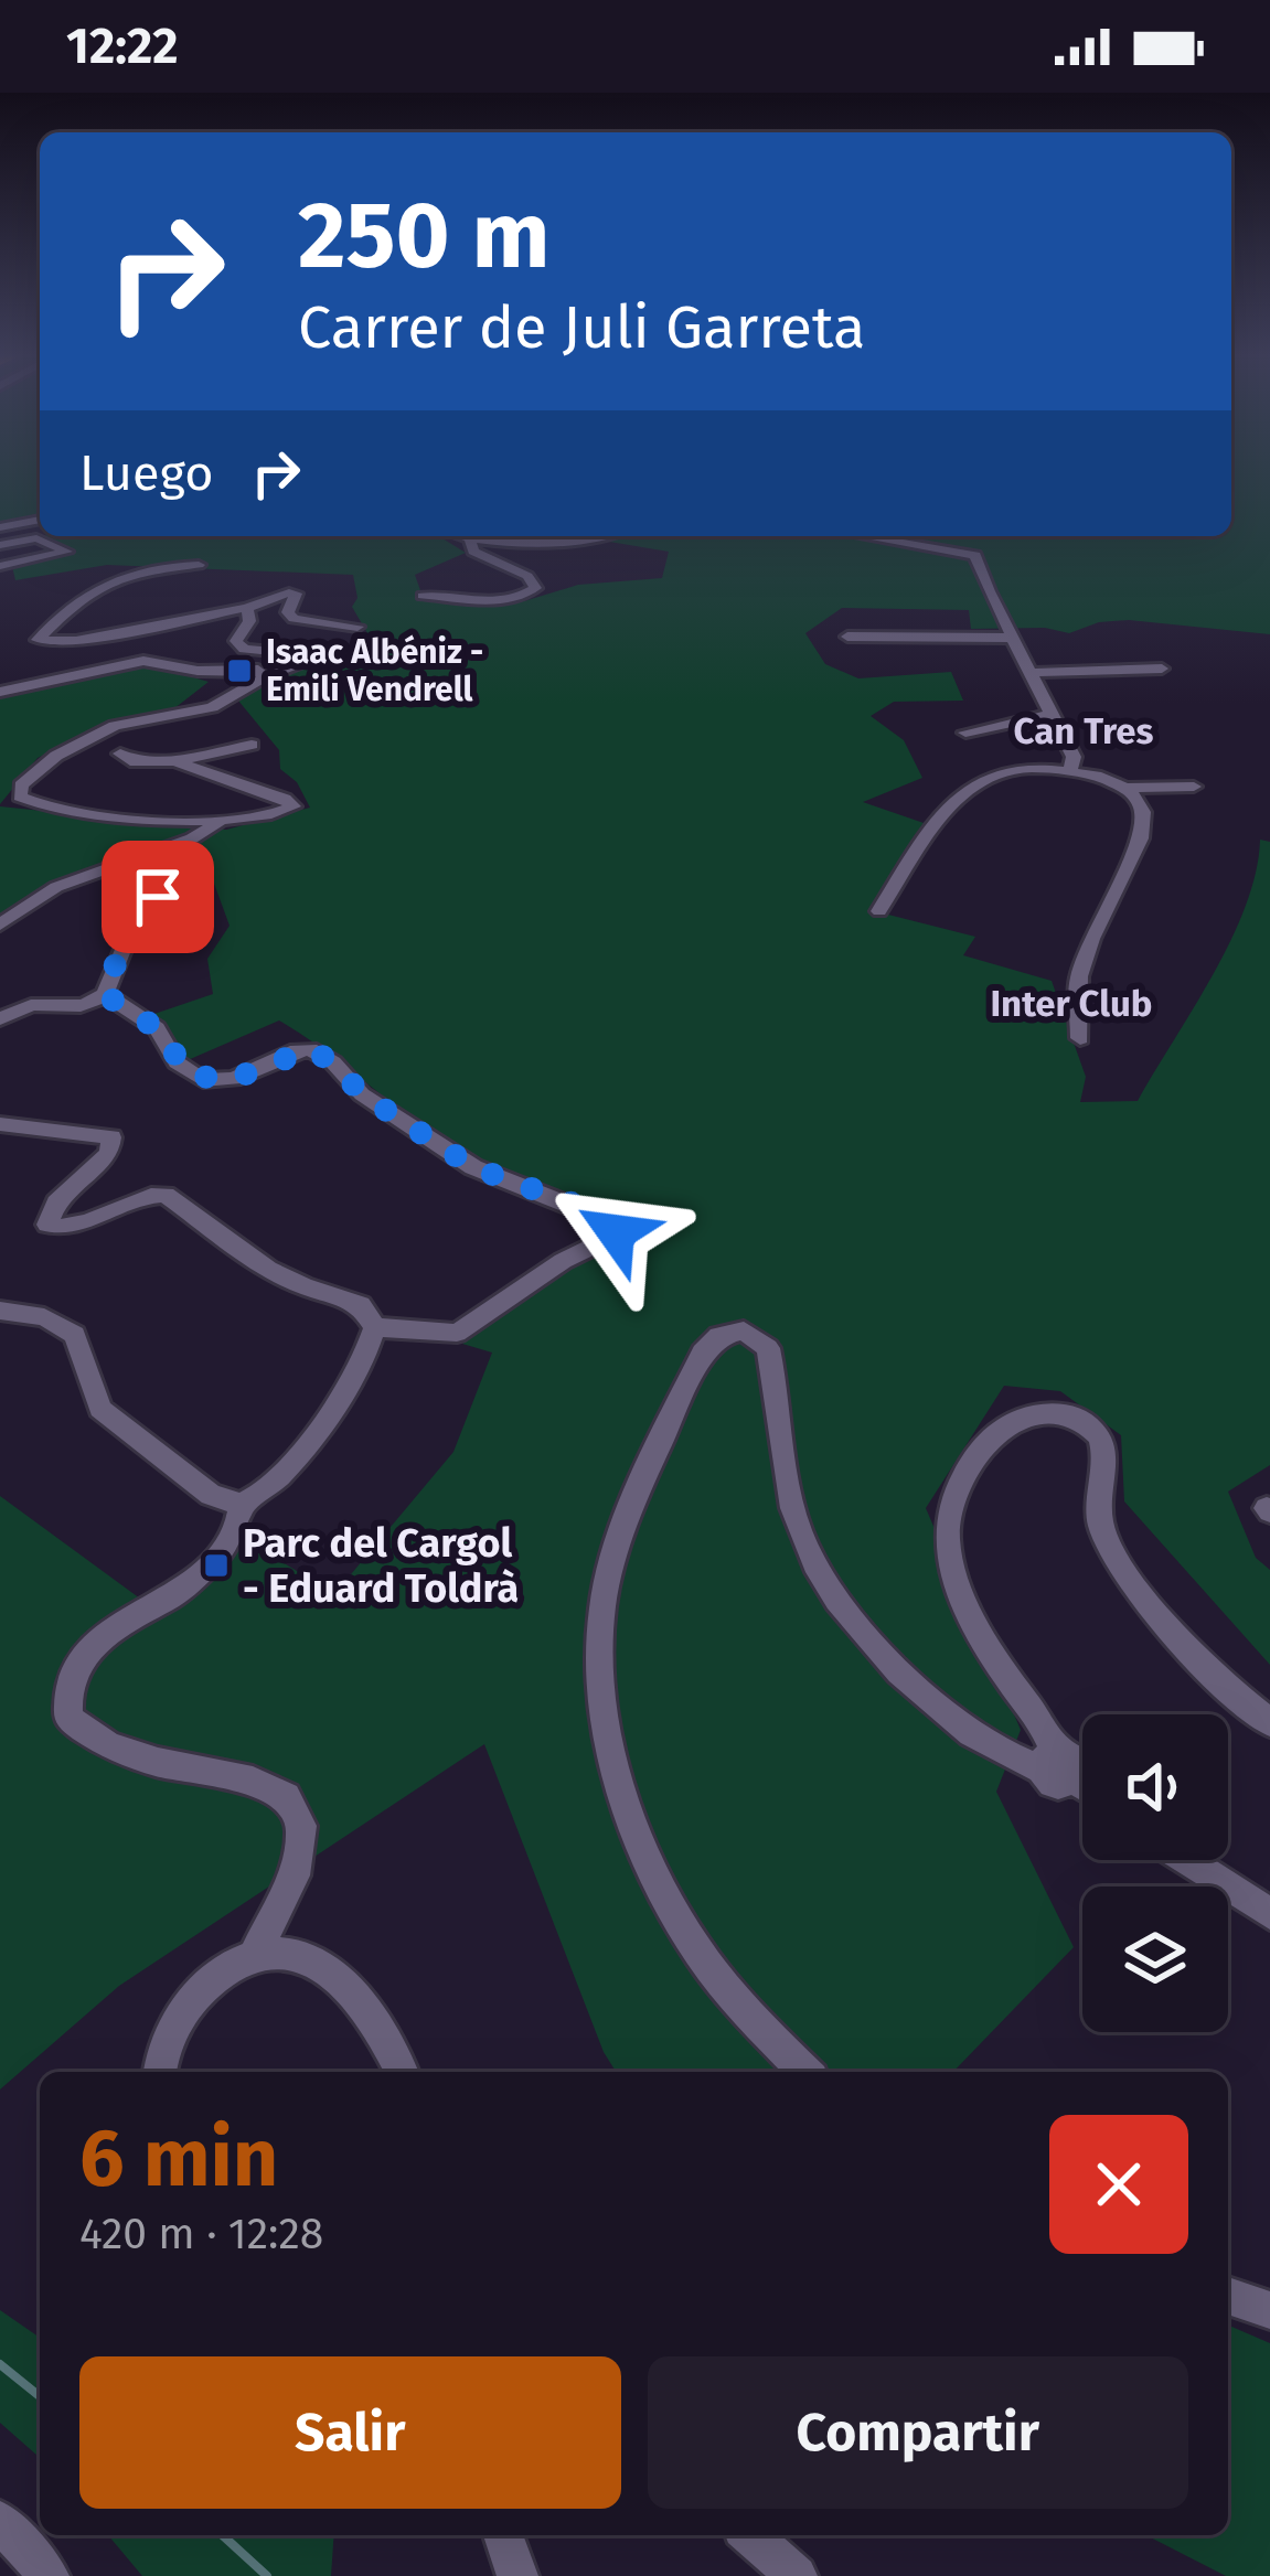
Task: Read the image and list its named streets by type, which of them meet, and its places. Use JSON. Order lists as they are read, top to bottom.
{
  "districts": ["Can Tres", "Inter Club"],
  "places": {
    "transit": ["Isaac Albéniz - Emili Vendrell", "Parc del Cargol - Eduard Toldrà"]
  },
  "page": {
    "status": "12:22",
    "turn": ["250 m", "Carrer de Juli Garreta"],
    "then": "Luego",
    "heading": ["6 min", "420 m · 12:28"],
    "buttons": ["Salir", "Compartir"]
  }
}
